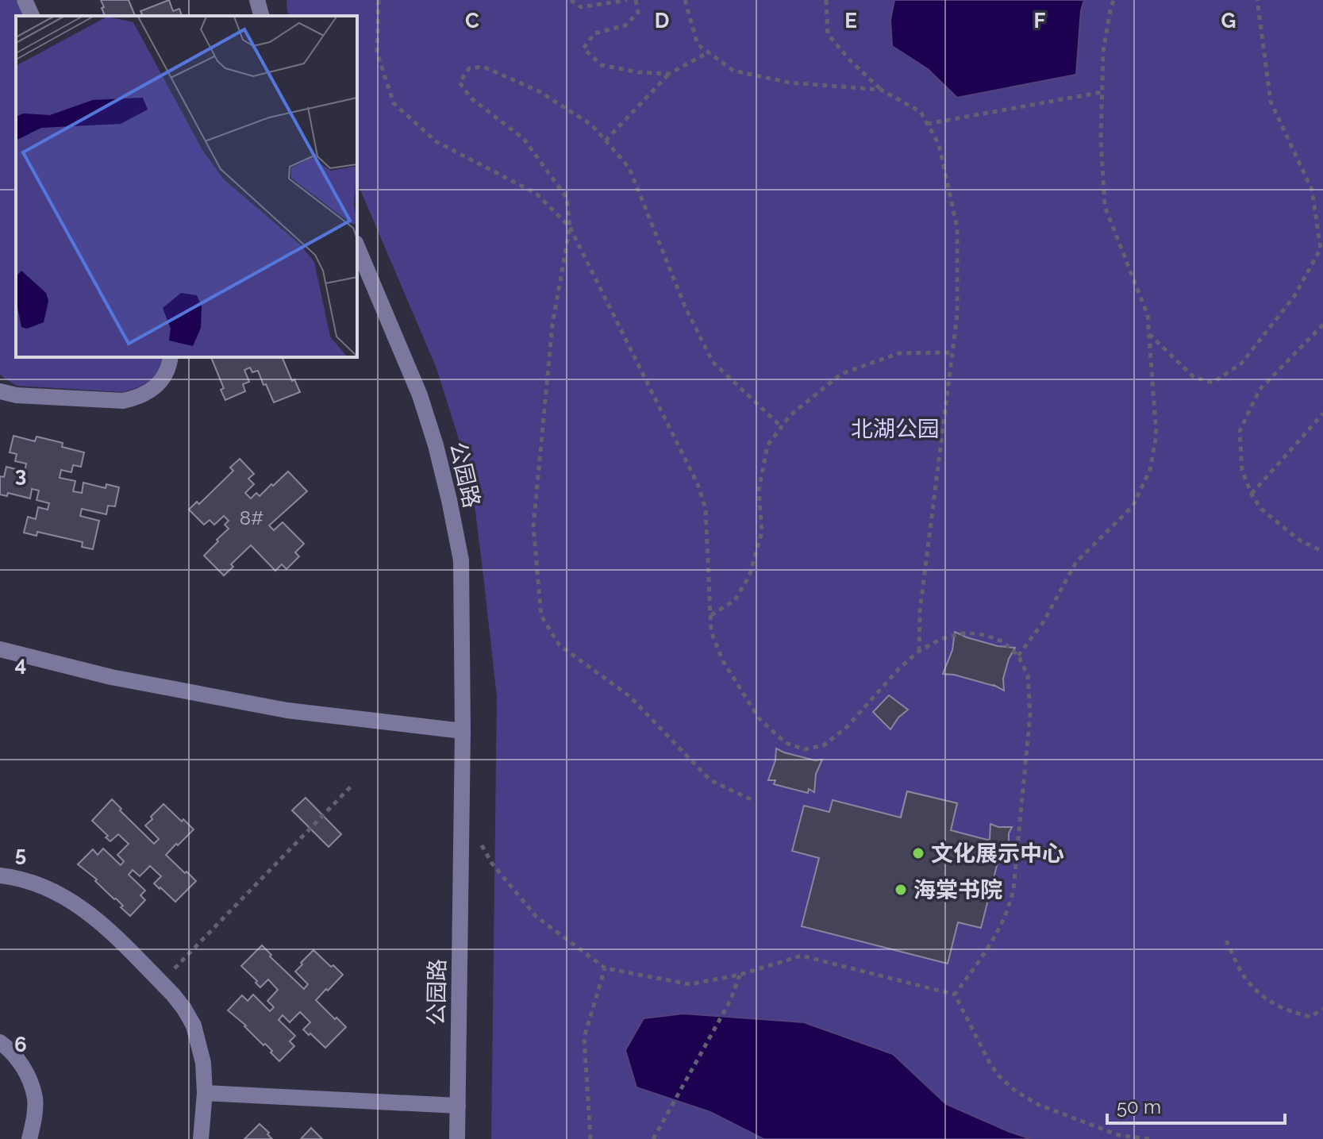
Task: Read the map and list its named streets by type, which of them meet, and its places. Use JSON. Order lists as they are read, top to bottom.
{
  "streets": {
    "street": ["公园路"]
  },
  "parks": ["北湖公园"],
  "places": ["文化展示中心", "海棠书院"],
  "house_numbers": ["8#"],
  "scale_bar": "50 m",
  "grid": {
    "columns": [
      "C",
      "D",
      "E",
      "F",
      "G"
    ],
    "rows": [
      "3",
      "4",
      "5",
      "6"
    ]
  }
}
